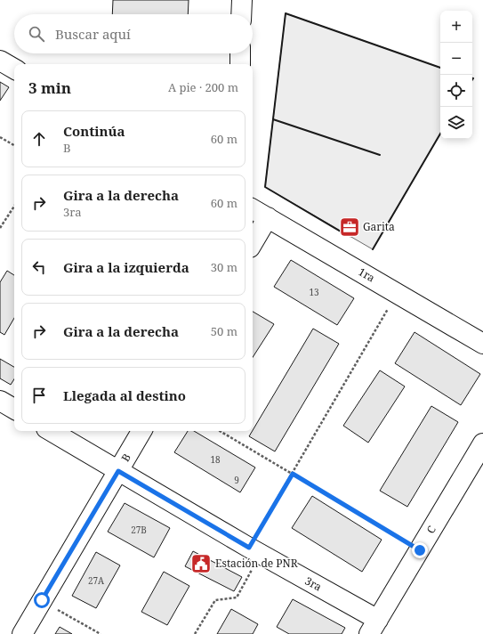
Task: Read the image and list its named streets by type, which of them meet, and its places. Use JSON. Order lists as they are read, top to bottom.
{
  "streets": {
    "street": [
      "1ra",
      "B",
      "C",
      "3ra"
    ]
  },
  "crossings": [
    ["B", "3ra"],
    ["C", "3ra"]
  ],
  "places": {
    "office": ["Garita"],
    "public building": ["Estación de PNR"]
  },
  "house_numbers": [
    "13",
    "18",
    "9",
    "27B",
    "27A"
  ],
  "page": {
    "map_buttons": ["+", "−"],
    "search": "Buscar aquí",
    "heading": ["3 min", "A pie · 200 m"],
    "list": [
      ["Continúa", "B", "60 m"],
      ["Gira a la derecha", "3ra", "60 m"],
      ["Gira a la izquierda", "30 m"],
      ["Gira a la derecha", "50 m"],
      "Llegada al destino"
    ]
  }
}
